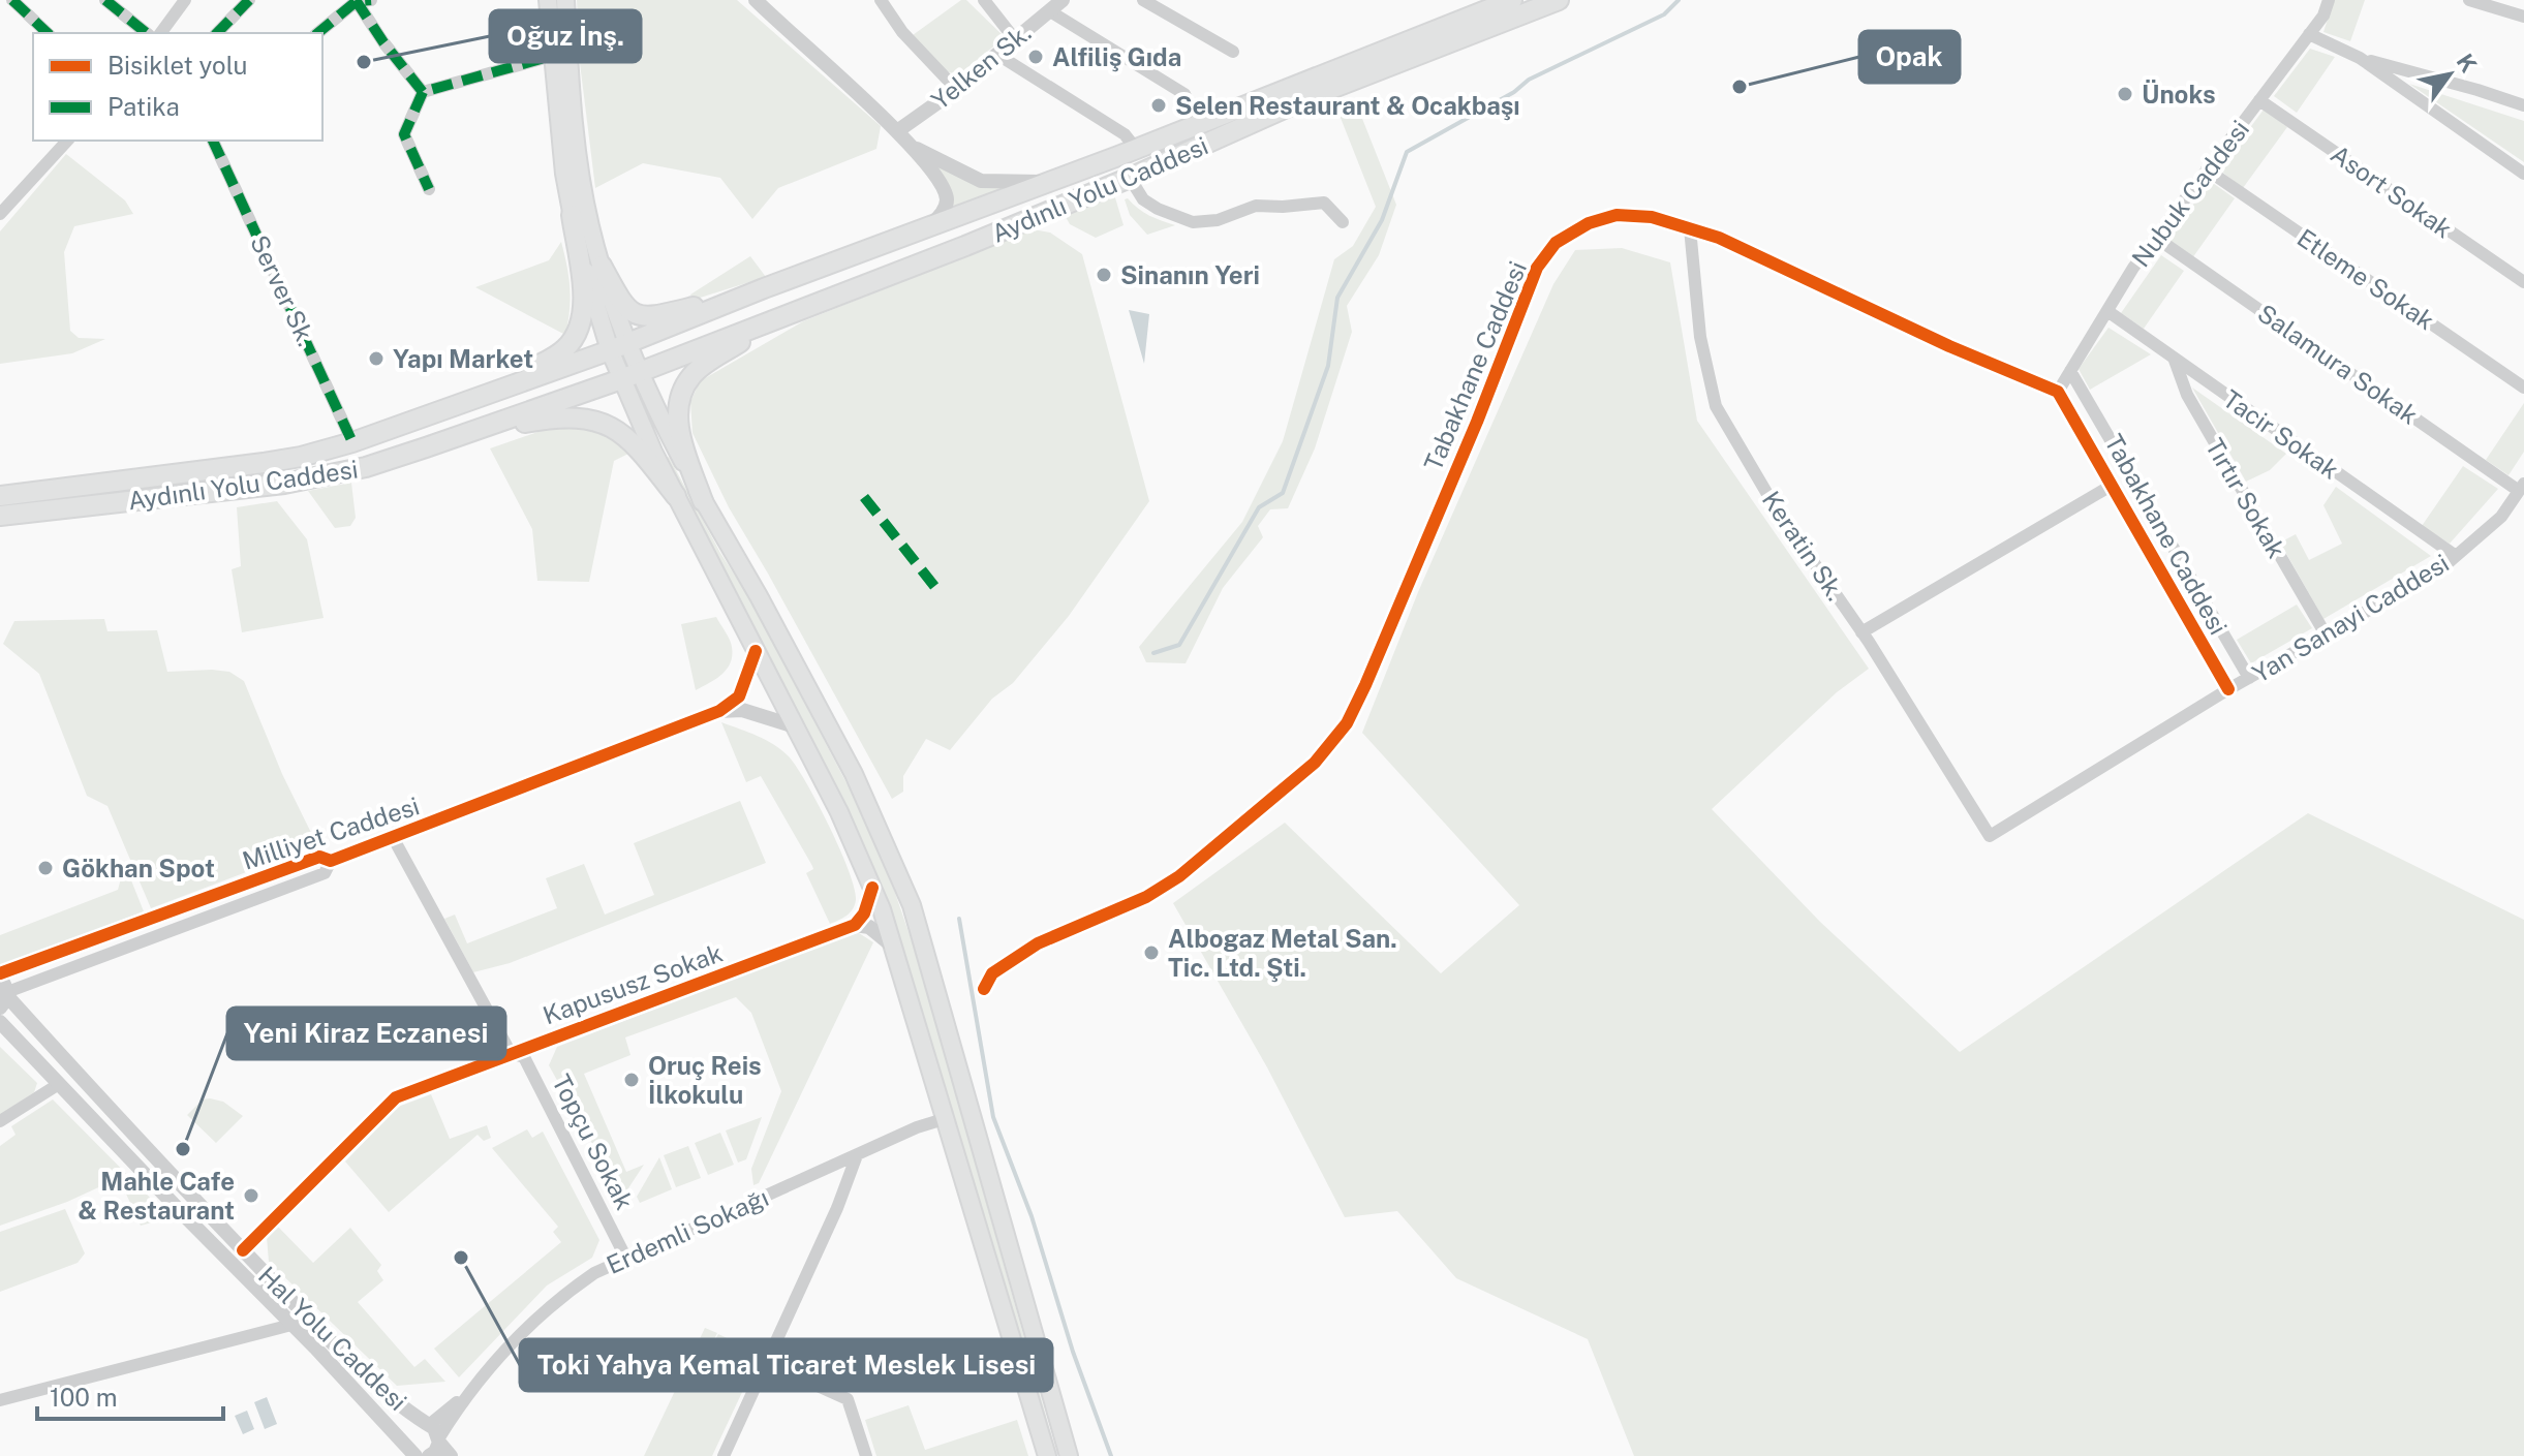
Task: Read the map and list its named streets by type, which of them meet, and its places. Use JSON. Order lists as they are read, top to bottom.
{
  "streets": {
    "main road": ["Aydınlı Yolu Caddesi"],
    "street": [
      "Yelken Sk.",
      "Asort Sokak",
      "Nubuk Caddesi",
      "Etleme Sokak",
      "Server Sk.",
      "Salamura Sokak",
      "Tabakhane Caddesi",
      "Tacir Sokak",
      "Tırtır Sokak",
      "Keratin Sk.",
      "Yan Sanayi Caddesi",
      "Milliyet Caddesi",
      "Kapususz Sokak",
      "Topçu Sokak",
      "Erdemli Sokağı",
      "Hal Yolu Caddesi"
    ]
  },
  "crossings": [
    ["Aydınlı Yolu Caddesi", "Server Sk."],
    ["Asort Sokak", "Nubuk Caddesi"],
    ["Nubuk Caddesi", "Etleme Sokak"],
    ["Nubuk Caddesi", "Salamura Sokak"],
    ["Nubuk Caddesi", "Tabakhane Caddesi"],
    ["Nubuk Caddesi", "Tacir Sokak"],
    ["Salamura Sokak", "Yan Sanayi Caddesi"],
    ["Tabakhane Caddesi", "Keratin Sk."],
    ["Tabakhane Caddesi", "Yan Sanayi Caddesi"],
    ["Tacir Sokak", "Tırtır Sokak"],
    ["Tacir Sokak", "Yan Sanayi Caddesi"],
    ["Tırtır Sokak", "Yan Sanayi Caddesi"],
    ["Keratin Sk.", "Yan Sanayi Caddesi"],
    ["Milliyet Caddesi", "Topçu Sokak"],
    ["Milliyet Caddesi", "Hal Yolu Caddesi"],
    ["Kapususz Sokak", "Topçu Sokak"],
    ["Kapususz Sokak", "Hal Yolu Caddesi"],
    ["Topçu Sokak", "Erdemli Sokağı"],
    ["Erdemli Sokağı", "Hal Yolu Caddesi"]
  ],
  "places": [
    "Alfiliş Gıda",
    "Oğuz İnş.",
    "Opak",
    "Ünoks",
    "Selen Restaurant & Ocakbaşı",
    "Sinanın Yeri",
    "Yapı Market",
    "Gökhan Spot",
    "Albogaz Metal San. Tic. Ltd. Şti.",
    "Oruç Reis İlkokulu",
    "Yeni Kiraz Eczanesi",
    "Mahle Cafe & Restaurant",
    "Toki Yahya Kemal Ticaret Meslek Lisesi"
  ],
  "legend": ["Bisiklet yolu", "Patika"],
  "scale_bar": "100 m",
  "north": "top right"
}
